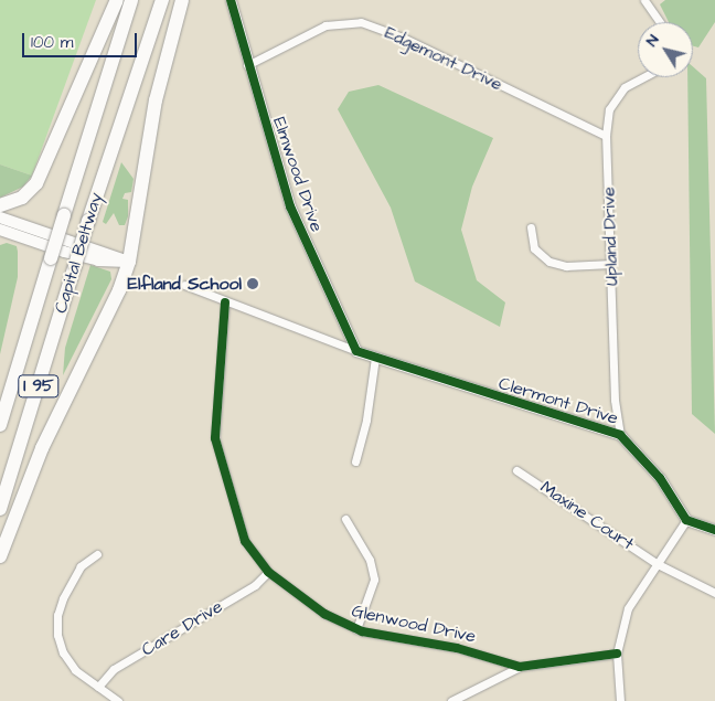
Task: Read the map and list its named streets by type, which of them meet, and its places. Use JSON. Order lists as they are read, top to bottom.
{
  "streets": {
    "highway": ["Capital Beltway", "I 95"],
    "street": [
      "Edgemont Drive",
      "Elmwood Drive",
      "Upland Drive",
      "Clermont Drive",
      "Maxine Court",
      "Glenwood Drive",
      "Care Drive"
    ]
  },
  "crossings": [
    ["Edgemont Drive", "Elmwood Drive"],
    ["Edgemont Drive", "Upland Drive"],
    ["Elmwood Drive", "Clermont Drive"],
    ["Upland Drive", "Clermont Drive"],
    ["Clermont Drive", "Glenwood Drive"],
    ["Glenwood Drive", "Care Drive"]
  ],
  "places": ["Elfland School"],
  "scale_bar": "100 m",
  "north": "top left"
}
